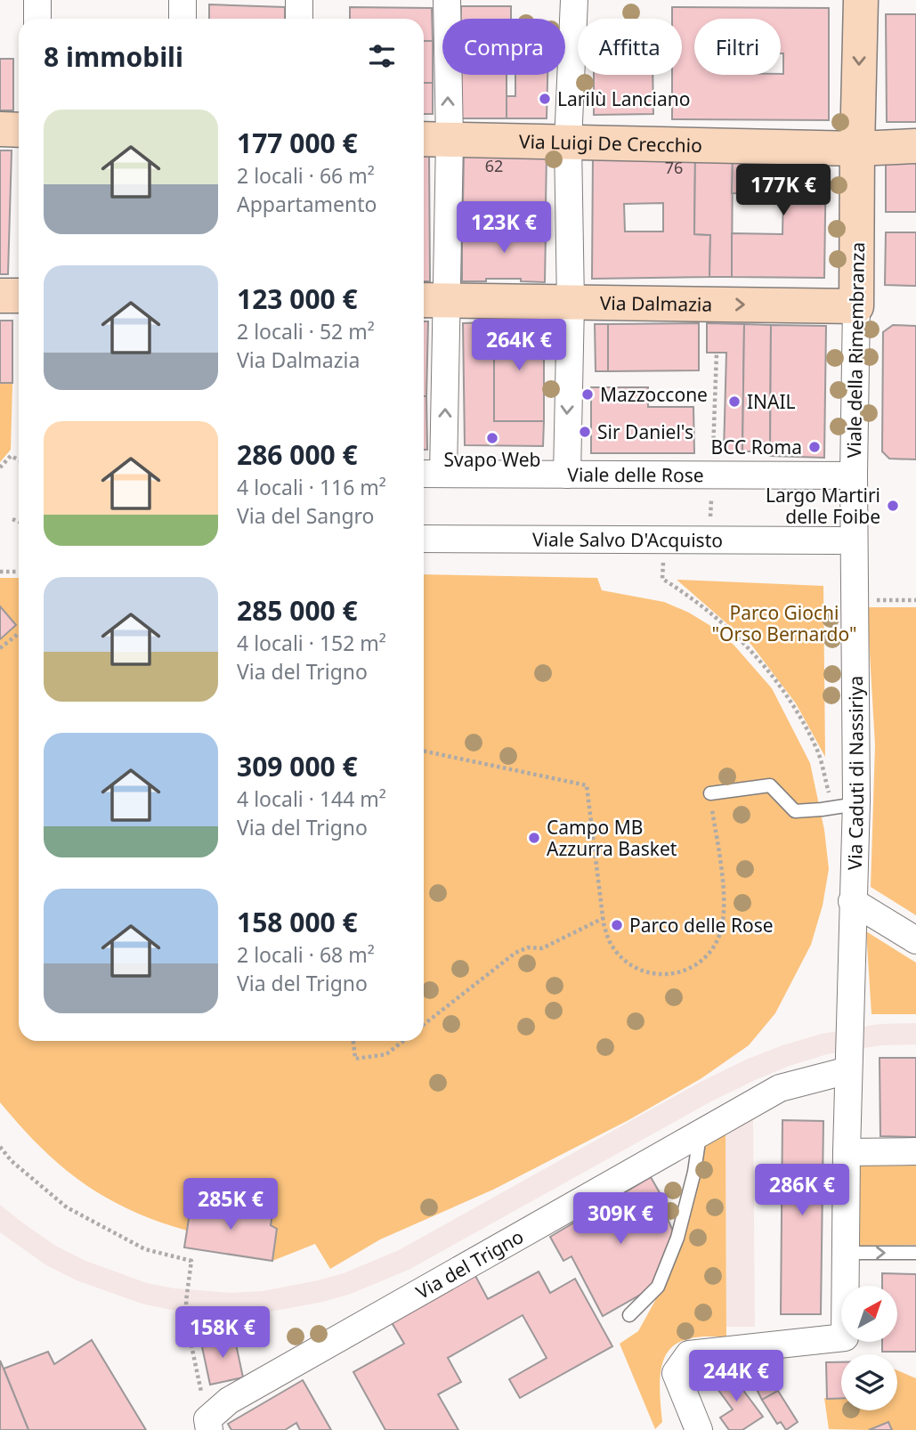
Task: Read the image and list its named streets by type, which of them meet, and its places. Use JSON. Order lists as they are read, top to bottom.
{
  "streets": {
    "street": [
      "Via Luigi De Crecchio",
      "Via Dalmazia",
      "Viale della Rimembranza",
      "Viale delle Rose",
      "Viale Salvo D'Acquisto",
      "Via Caduti di Nassiriya",
      "Via del Trigno"
    ]
  },
  "crossings": [
    ["Via Luigi De Crecchio", "Viale della Rimembranza"],
    ["Via Dalmazia", "Viale della Rimembranza"],
    ["Viale della Rimembranza", "Viale delle Rose"],
    ["Viale della Rimembranza", "Via Caduti di Nassiriya"],
    ["Viale delle Rose", "Via Caduti di Nassiriya"],
    ["Via Caduti di Nassiriya", "Via del Trigno"]
  ],
  "one_way": ["Via Dalmazia"],
  "parks": ["Parco Giochi \"Orso Bernardo\""],
  "places": [
    "Larilù Lanciano",
    "Mazzoccone",
    "INAIL",
    "Sir Daniel's",
    "Svapo Web",
    "BCC Roma",
    "Largo Martiri delle Foibe",
    "Campo MB Azzurra Basket",
    "Parco delle Rose"
  ],
  "house_numbers": ["62", "76"],
  "north": "top right",
  "page": {
    "chip": ["Compra", "Affitta", "Filtri"],
    "heading": "8 immobili",
    "list": [
      {
        "name": "177 000 €",
        "note": "2 locali · 66 m² · Appartamento"
      },
      {
        "name": "123 000 €",
        "note": "2 locali · 52 m² · Via Dalmazia"
      },
      {
        "name": "286 000 €",
        "note": "4 locali · 116 m² · Via del Sangro"
      },
      {
        "name": "285 000 €",
        "note": "4 locali · 152 m² · Via del Trigno"
      },
      {
        "name": "309 000 €",
        "note": "4 locali · 144 m² · Via del Trigno"
      },
      {
        "name": "158 000 €",
        "note": "2 locali · 68 m² · Via del Trigno"
      }
    ],
    "price": [
      "177K €",
      "123K €",
      "264K €",
      "286K €",
      "285K €",
      "309K €",
      "158K €",
      "244K €"
    ]
  }
}
